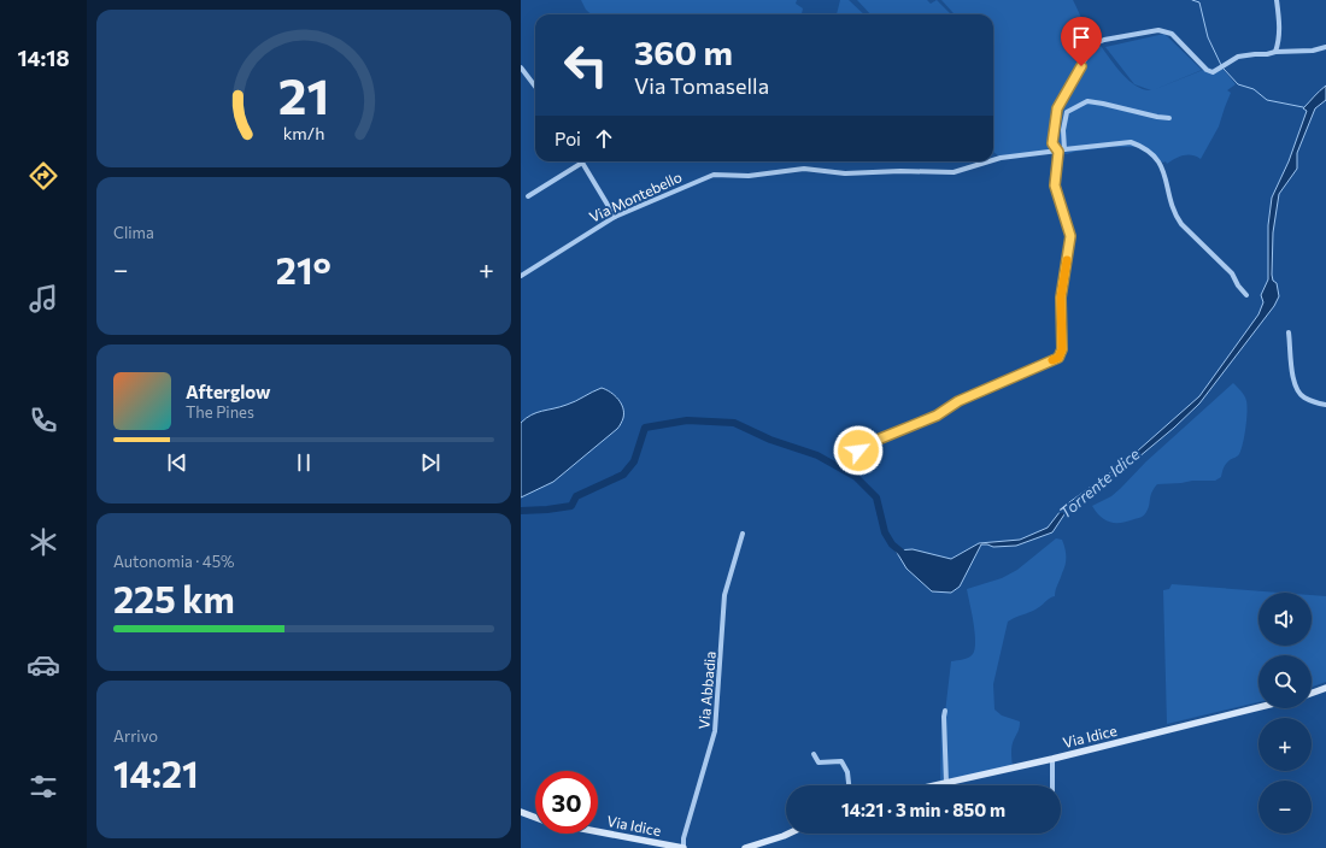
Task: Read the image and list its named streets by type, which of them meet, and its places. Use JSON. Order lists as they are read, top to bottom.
{
  "streets": {
    "main road": ["Via Idice"],
    "street": ["Via Montebello", "Via Abbadia"]
  },
  "crossings": [
    ["Via Abbadia", "Via Idice"]
  ],
  "water": ["Torrente Idice"],
  "page": {
    "tabs": "14:18",
    "turn": ["360 m", "Via Tomasella"],
    "then": "Poi",
    "tile": [
      "Clima",
      ["Autonomia · 45%", "225 km"],
      ["Arrivo", "14:21"]
    ],
    "heat": ["−", "21°", "+"],
    "song": ["Afterglow", "The Pines"],
    "map_buttons": ["+", "−"],
    "limit": "30",
    "trip": "14:21 · 3 min · 850 m",
    "gauge": ["21", "km/h"]
  }
}
